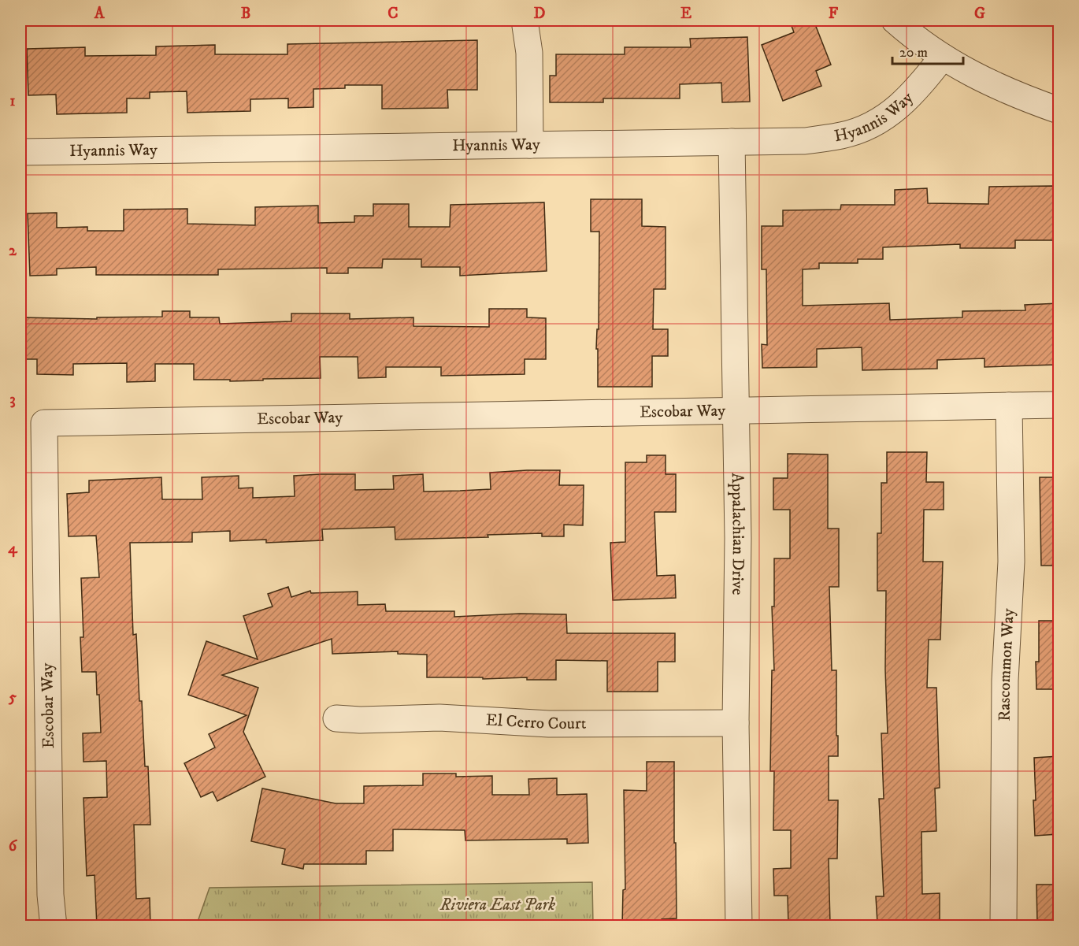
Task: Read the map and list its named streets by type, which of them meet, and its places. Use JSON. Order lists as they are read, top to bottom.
{
  "streets": {
    "street": [
      "Hyannis Way",
      "Escobar Way",
      "Appalachian Drive",
      "Rascommon Way",
      "El Cerro Court"
    ]
  },
  "crossings": [
    ["Hyannis Way", "Appalachian Drive"],
    ["Escobar Way", "Appalachian Drive"],
    ["Escobar Way", "Rascommon Way"],
    ["Appalachian Drive", "El Cerro Court"]
  ],
  "parks": ["Riviera East Park"],
  "scale_bar": "20 m",
  "grid": {
    "columns": [
      "A",
      "B",
      "C",
      "D",
      "E",
      "F",
      "G"
    ],
    "rows": [
      "1",
      "2",
      "3",
      "4",
      "5",
      "6"
    ]
  }
}
